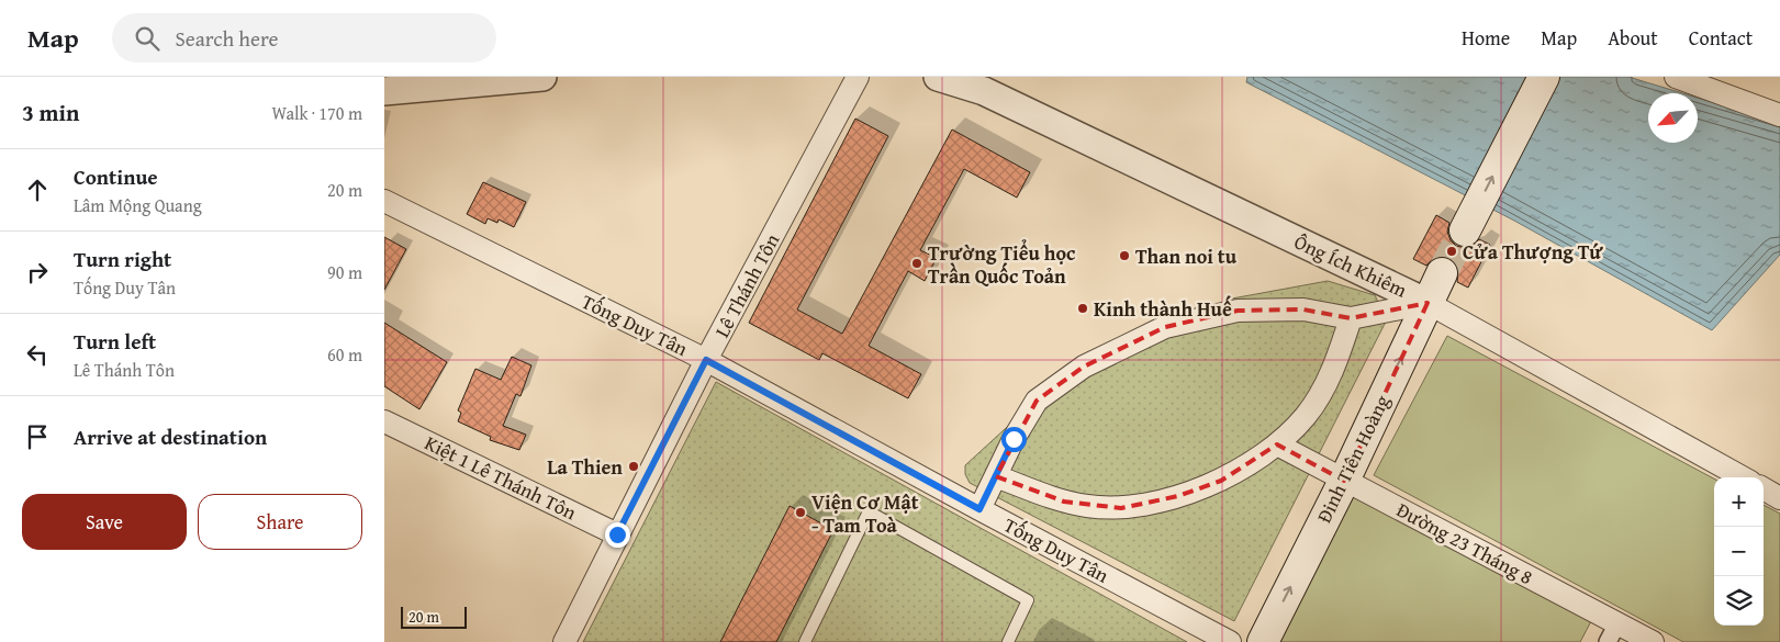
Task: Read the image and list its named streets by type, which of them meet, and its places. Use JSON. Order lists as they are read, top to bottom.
{
  "streets": {
    "main road": ["Đinh Tiên Hoàng"],
    "street": [
      "Ông Ích Khiêm",
      "Lê Thánh Tôn",
      "Tống Duy Tân",
      "Kiệt 1 Lê Thánh Tôn",
      "Đường 23 Tháng 8"
    ]
  },
  "crossings": [
    ["Ông Ích Khiêm", "Đinh Tiên Hoàng"],
    ["Lê Thánh Tôn", "Tống Duy Tân"],
    ["Lê Thánh Tôn", "Kiệt 1 Lê Thánh Tôn"],
    ["Đinh Tiên Hoàng", "Đường 23 Tháng 8"]
  ],
  "one_way": ["Đinh Tiên Hoàng"],
  "places": [
    "Cửa Thượng Tứ",
    "Than noi tu",
    "Trường Tiểu học Trần Quốc Toản",
    "Kinh thành Huế",
    "La Thien",
    "Viện Cơ Mật - Tam Toà"
  ],
  "scale_bar": "20 m",
  "north": "bottom left",
  "page": {
    "header": "Map",
    "search": "Search here",
    "nav": [
      "Home",
      "Map",
      "About",
      "Contact"
    ],
    "heading": ["3 min", "Walk · 170 m"],
    "list": [
      ["Continue", "Lâm Mộng Quang", "20 m"],
      ["Turn right", "Tống Duy Tân", "90 m"],
      ["Turn left", "Lê Thánh Tôn", "60 m"],
      "Arrive at destination"
    ],
    "buttons": ["Save", "Share"],
    "map_buttons": ["+", "−"],
    "scale": "20 m"
  }
}
